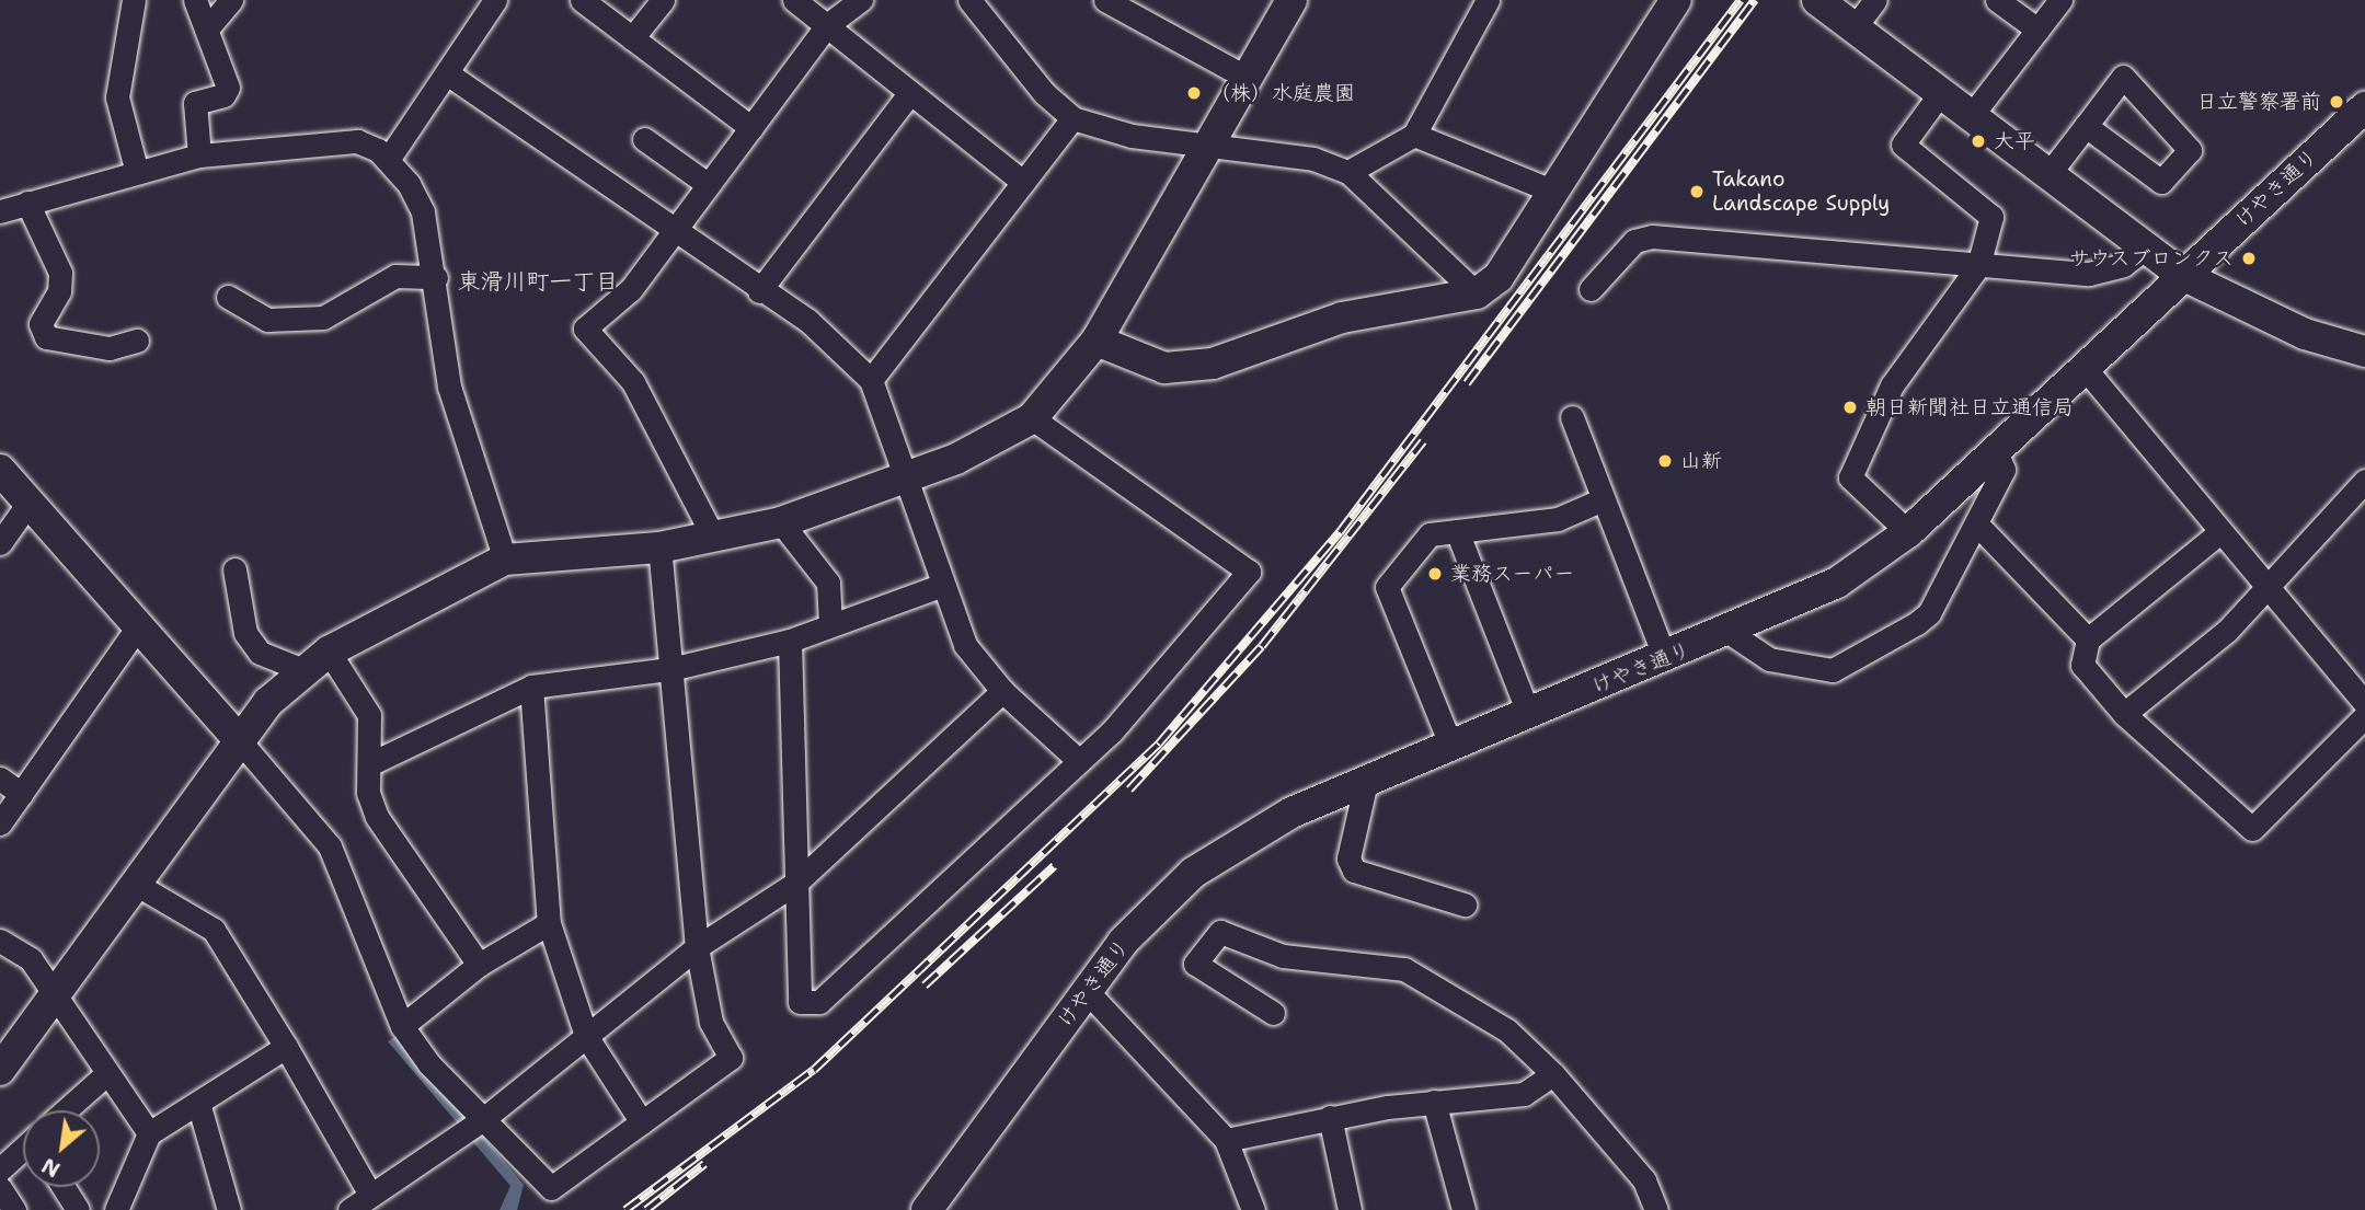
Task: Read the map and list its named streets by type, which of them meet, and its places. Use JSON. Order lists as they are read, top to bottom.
{
  "streets": {
    "street": ["けやき通り"]
  },
  "districts": ["東滑川町一丁目"],
  "places": [
    "（株）水庭農園",
    "日立警察署前",
    "大平",
    "Takano Landscape Supply",
    "サウスブロンクス",
    "朝日新聞社日立通信局",
    "山新",
    "業務スーパー"
  ],
  "north": "bottom left"
}
